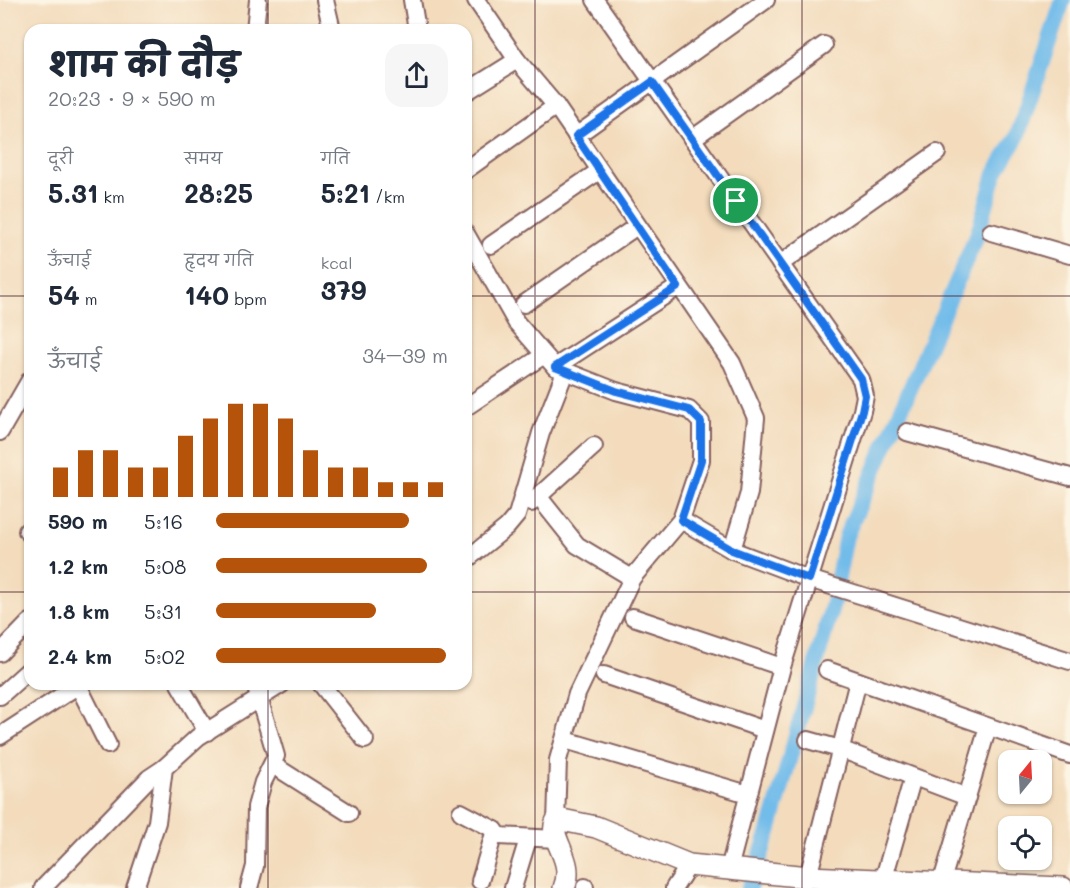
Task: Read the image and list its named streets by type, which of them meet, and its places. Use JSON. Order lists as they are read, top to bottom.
{
  "north": "top",
  "page": {
    "heading": ["शाम की दौड़", "20:23 · 9 × 590 m"],
    "stats": [
      ["दूरी", "5.31 km"],
      ["समय", "28:25"],
      ["गति", "5:21 /km"],
      ["ऊँचाई", "54 m"],
      ["हृदय गति", "140 bpm"],
      ["kcal", "379"]
    ],
    "chart": ["ऊँचाई", "34–39 m"],
    "list": [
      {
        "name": "590 m",
        "note": "5:16"
      },
      {
        "name": "1.2 km",
        "note": "5:08"
      },
      {
        "name": "1.8 km",
        "note": "5:31"
      },
      {
        "name": "2.4 km",
        "note": "5:02"
      }
    ]
  }
}
